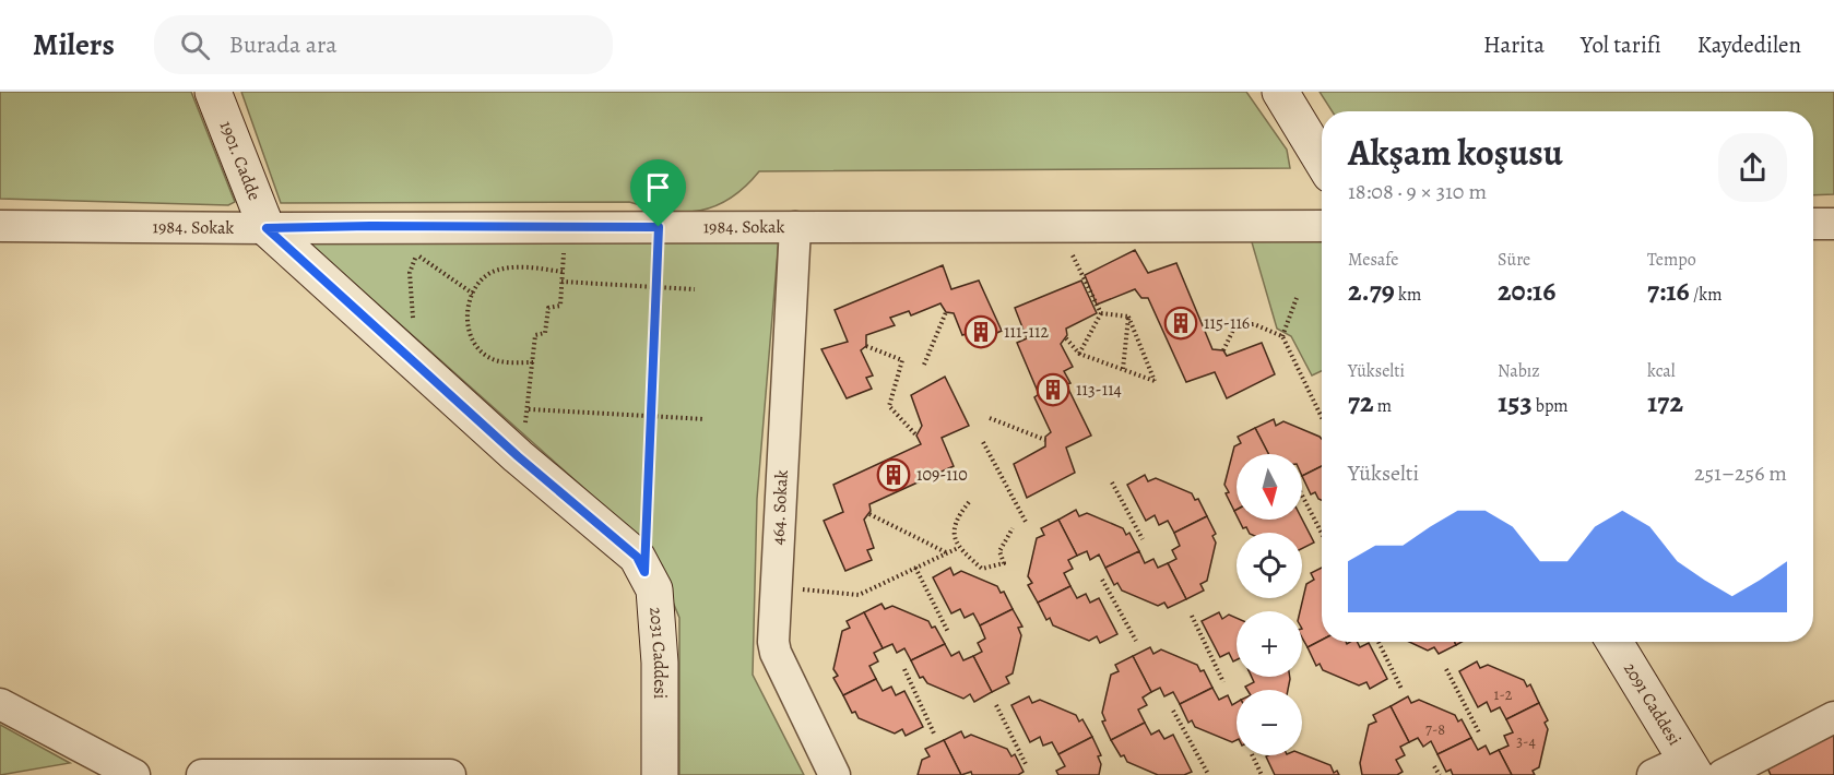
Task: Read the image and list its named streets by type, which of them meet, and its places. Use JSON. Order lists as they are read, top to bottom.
{
  "streets": {
    "street": [
      "1901. Cadde",
      "1984. Sokak",
      "464. Sokak",
      "2031 Caddesi",
      "2091 Caddesi"
    ]
  },
  "crossings": [
    ["1901. Cadde", "1984. Sokak"],
    ["1901. Cadde", "2031 Caddesi"],
    ["1984. Sokak", "464. Sokak"],
    ["1984. Sokak", "2031 Caddesi"]
  ],
  "places": {
    "building": [
      "115-116",
      "111-112",
      "113-114",
      "109-110"
    ]
  },
  "house_numbers": ["1-2", "7-8", "3-4"],
  "north": "bottom",
  "page": {
    "header": "Milers",
    "search": "Burada ara",
    "nav": ["Harita", "Yol tarifi", "Kaydedilen"],
    "heading": ["Akşam koşusu", "18:08 · 9 × 310 m"],
    "stats": [
      ["Mesafe", "2.79 km"],
      ["Süre", "20:16"],
      ["Tempo", "7:16 /km"],
      ["Yükselti", "72 m"],
      ["Nabız", "153 bpm"],
      ["kcal", "172"]
    ],
    "chart": ["Yükselti", "251–256 m"],
    "map_buttons": ["+", "−"]
  }
}
